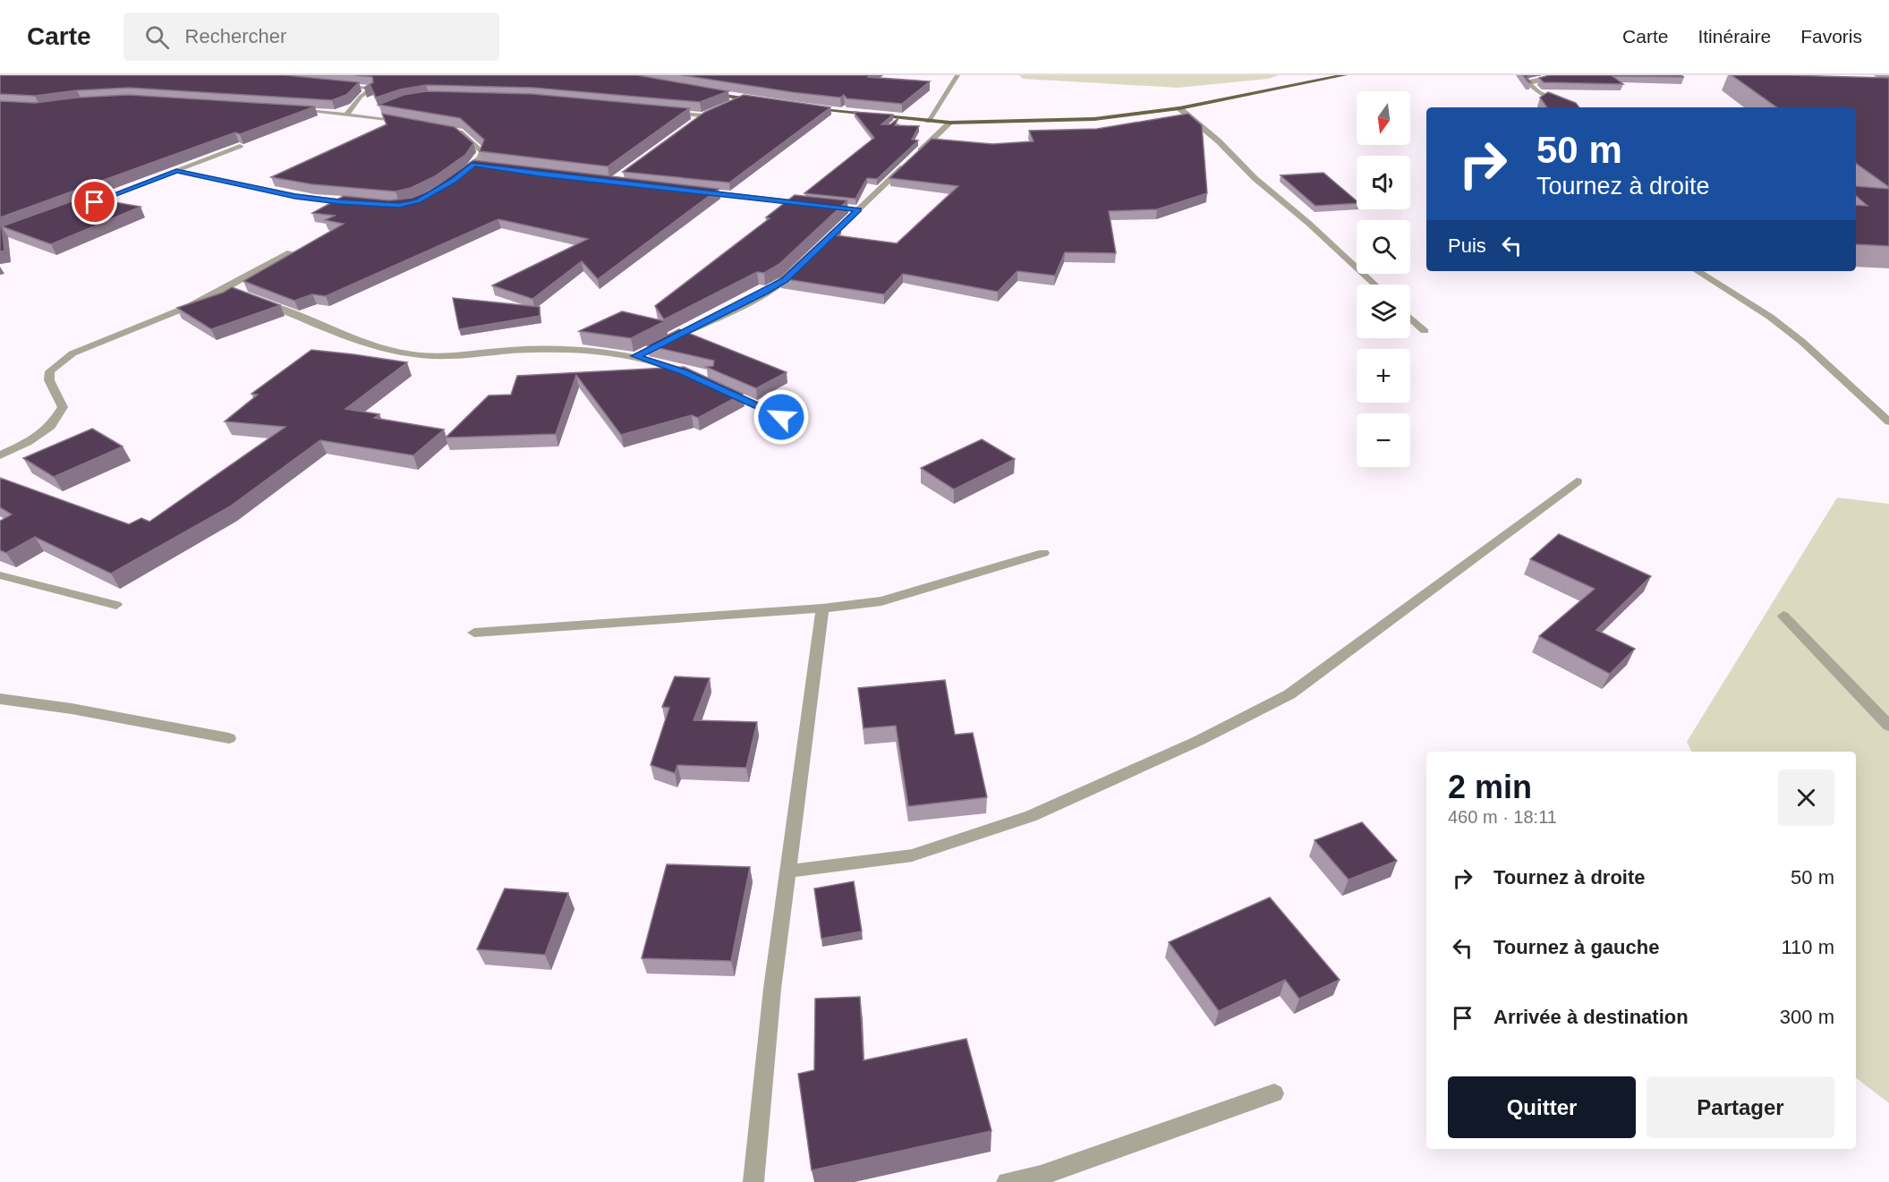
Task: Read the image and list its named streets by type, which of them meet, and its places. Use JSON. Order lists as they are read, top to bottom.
{
  "north": "bottom",
  "page": {
    "header": "Carte",
    "search": "Rechercher",
    "nav": ["Carte", "Itinéraire", "Favoris"],
    "map_buttons": ["+", "−"],
    "turn": ["50 m", "Tournez à droite"],
    "then": "Puis",
    "heading": ["2 min", "460 m · 18:11"],
    "list": [
      {
        "name": "Tournez à droite",
        "value": "50 m"
      },
      {
        "name": "Tournez à gauche",
        "value": "110 m"
      },
      {
        "name": "Arrivée à destination",
        "value": "300 m"
      }
    ],
    "buttons": ["Quitter", "Partager"]
  }
}
